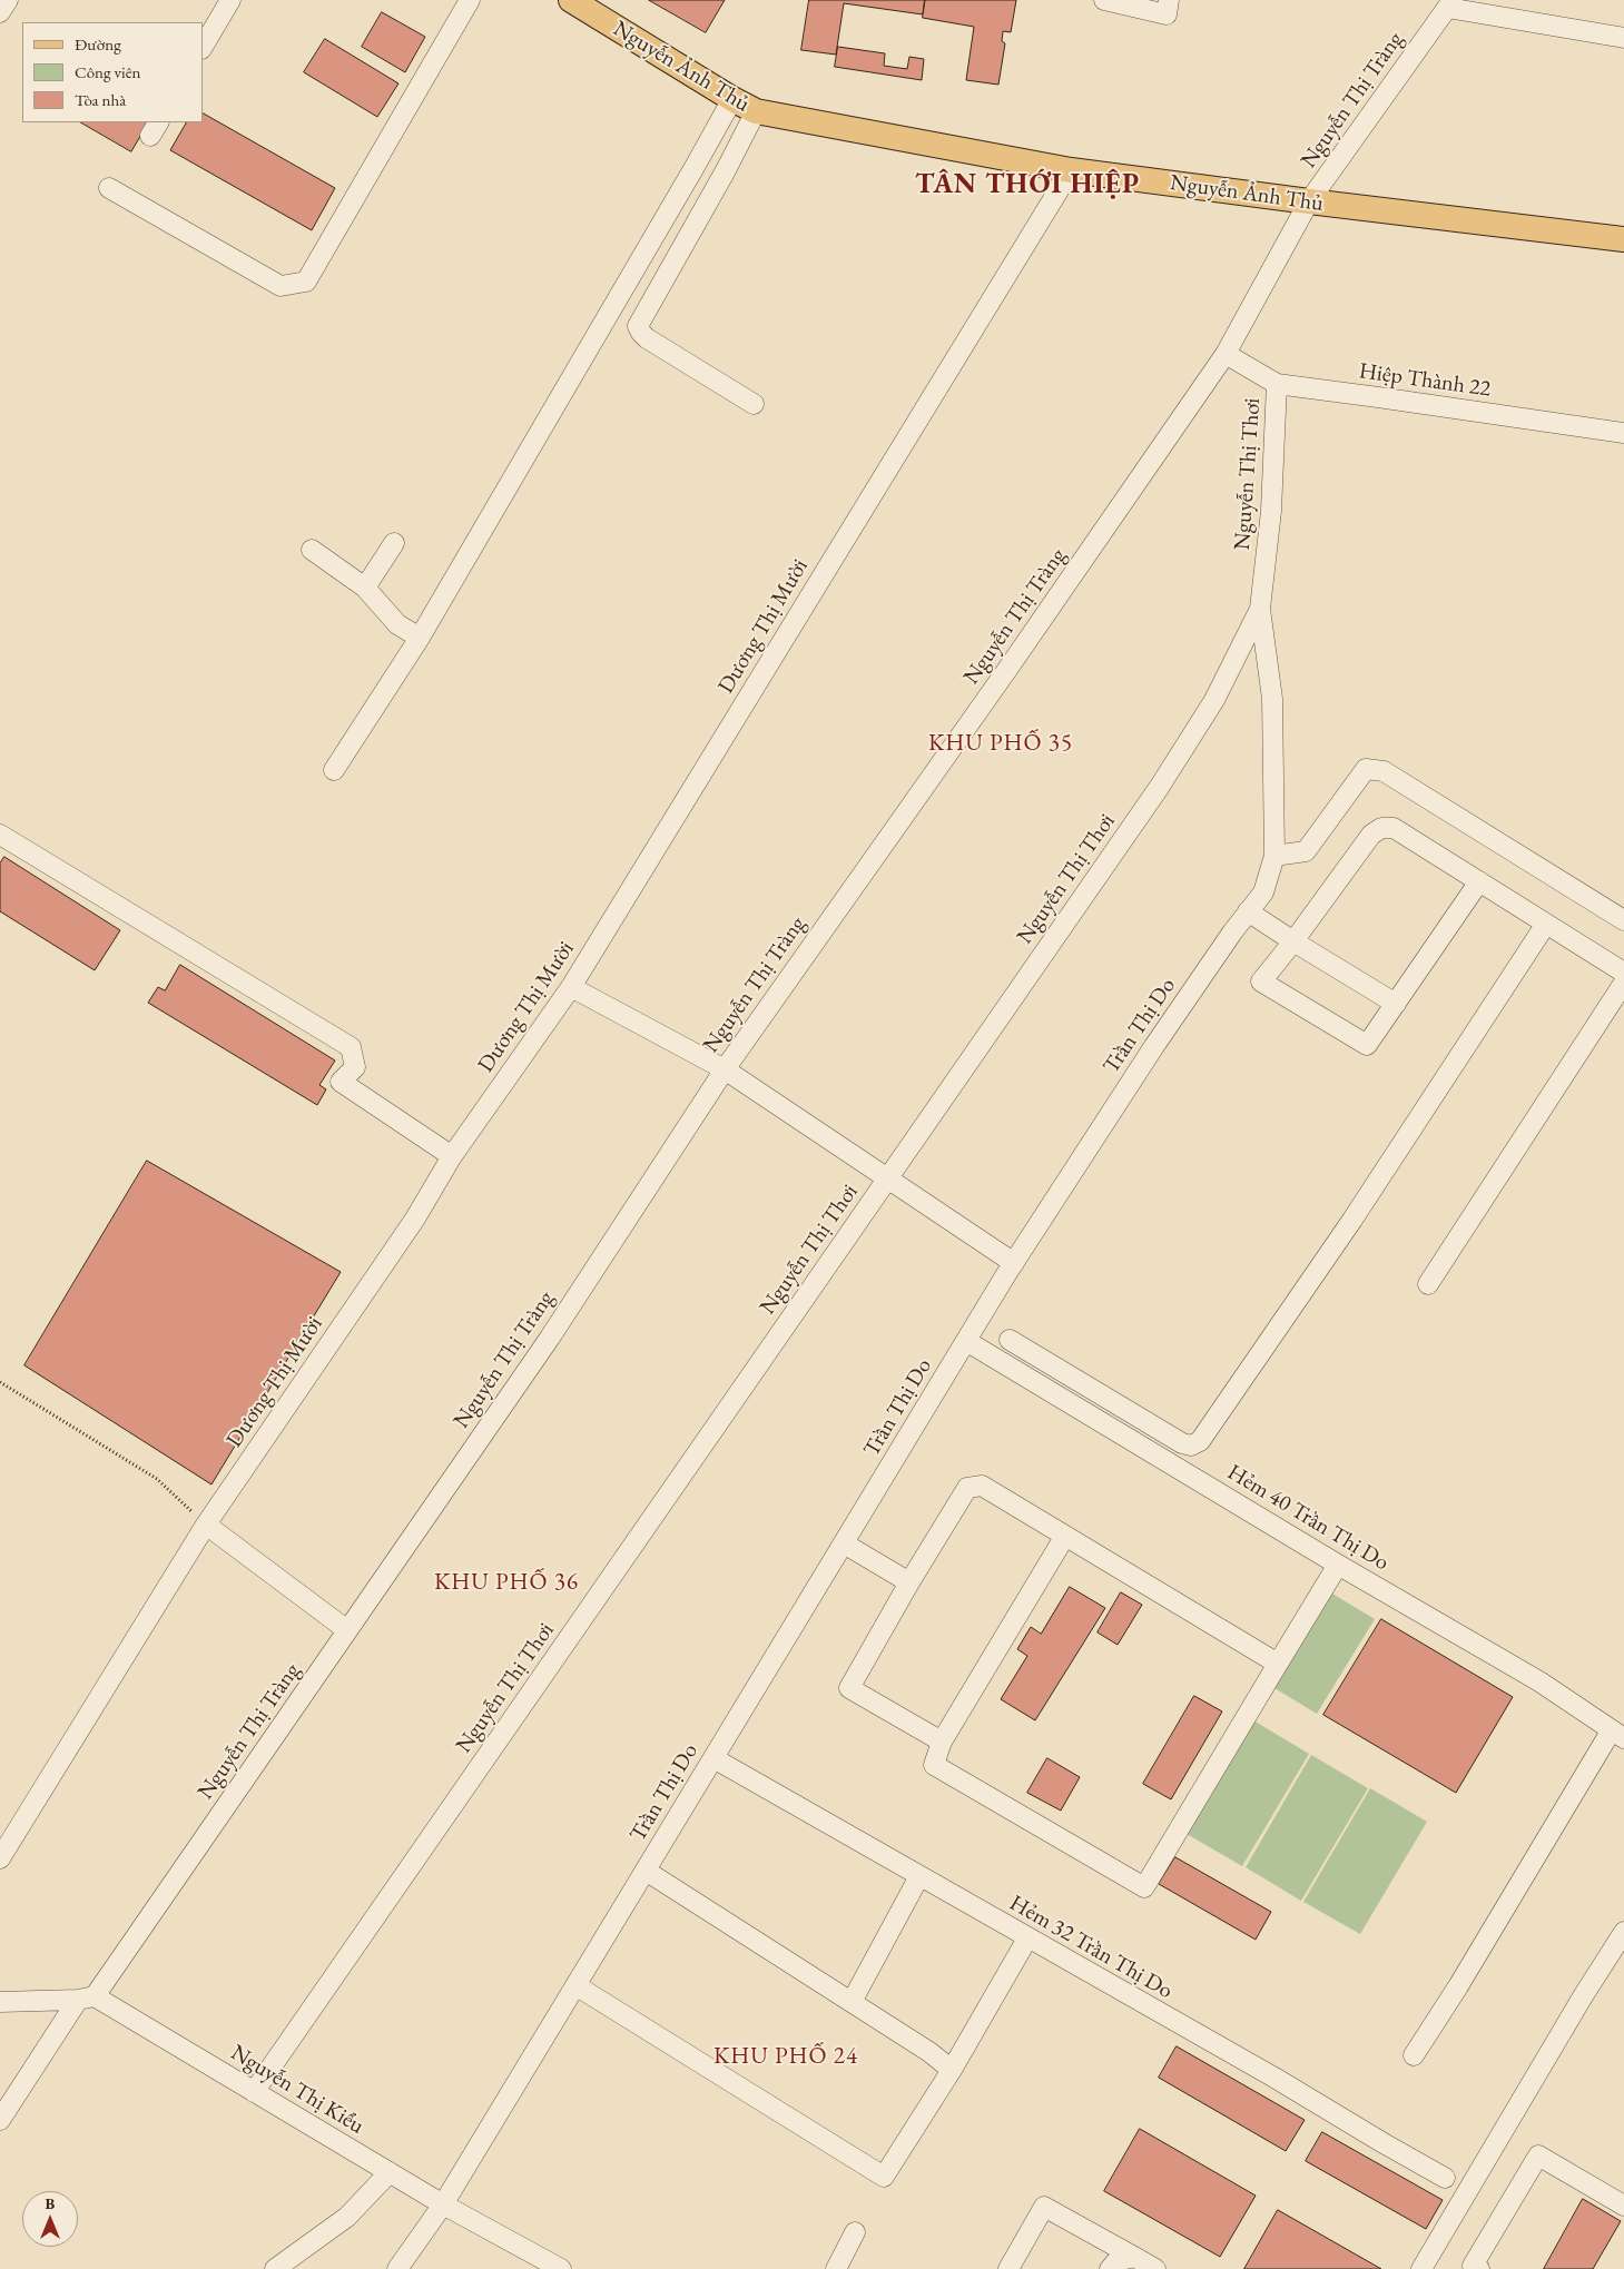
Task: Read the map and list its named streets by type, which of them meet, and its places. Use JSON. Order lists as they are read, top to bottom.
{
  "streets": {
    "main road": ["Nguyễn Ảnh Thủ"],
    "street": [
      "Nguyễn Thị Tràng",
      "Hiệp Thành 22",
      "Nguyễn Thị Thơi",
      "Dương Thị Mười",
      "Trần Thị Do",
      "Hẻm 40 Trần Thị Do",
      "Hẻm 32 Trần Thị Do",
      "Nguyễn Thị Kiểu"
    ]
  },
  "crossings": [
    ["Nguyễn Ảnh Thủ", "Nguyễn Thị Tràng"],
    ["Nguyễn Ảnh Thủ", "Dương Thị Mười"],
    ["Nguyễn Thị Tràng", "Hiệp Thành 22"],
    ["Nguyễn Thị Tràng", "Nguyễn Thị Kiểu"],
    ["Hiệp Thành 22", "Nguyễn Thị Thơi"],
    ["Nguyễn Thị Thơi", "Trần Thị Do"],
    ["Nguyễn Thị Thơi", "Nguyễn Thị Kiểu"],
    ["Trần Thị Do", "Hẻm 40 Trần Thị Do"],
    ["Trần Thị Do", "Hẻm 32 Trần Thị Do"],
    ["Trần Thị Do", "Nguyễn Thị Kiểu"]
  ],
  "districts": [
    "TÂN THỚI HIỆP",
    "KHU PHỐ 35",
    "KHU PHỐ 36",
    "KHU PHỐ 24"
  ],
  "legend": ["Đường", "Công viên", "Tòa nhà"],
  "north": "top"
}
